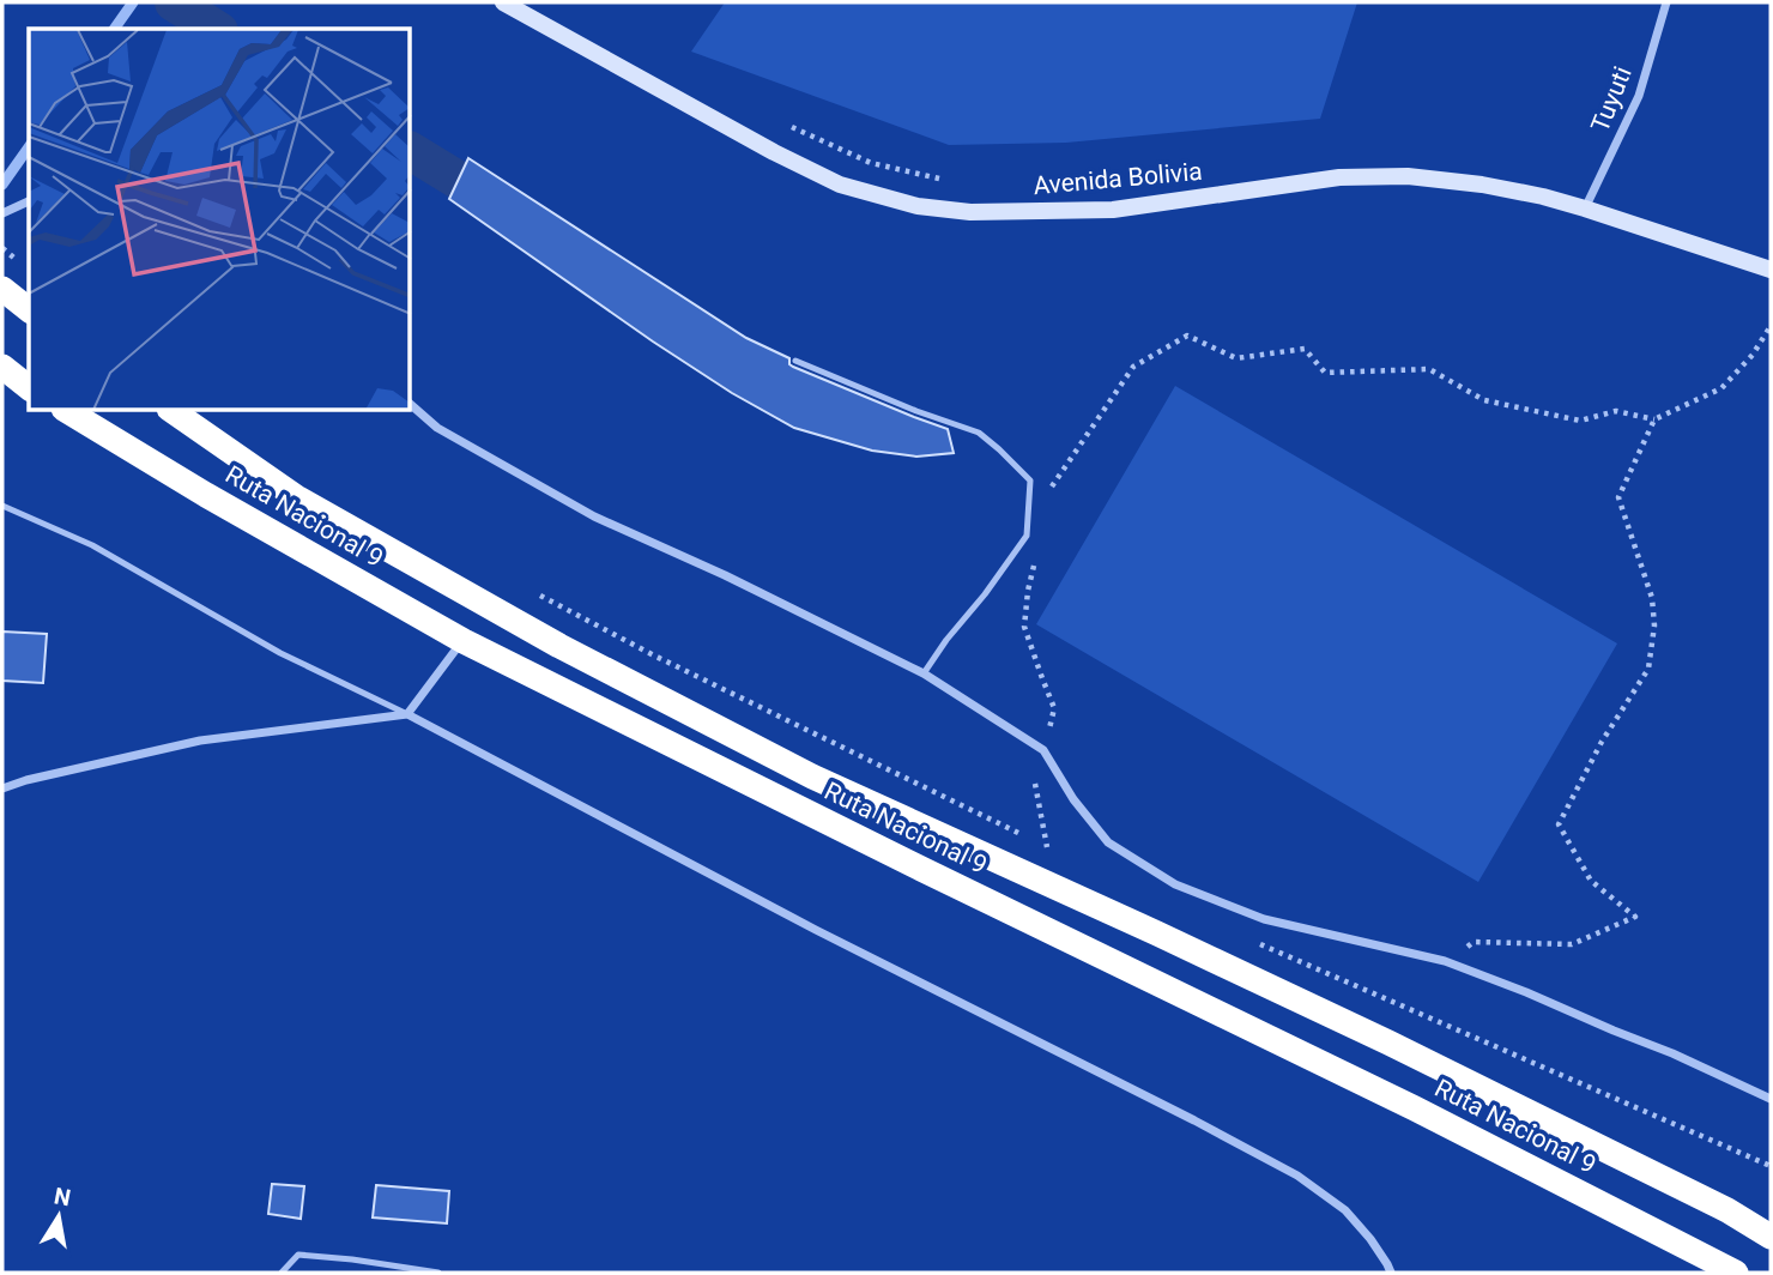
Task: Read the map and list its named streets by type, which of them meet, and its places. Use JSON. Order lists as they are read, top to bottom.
{
  "streets": {
    "highway": ["Ruta Nacional 9"],
    "street": ["Tuyuti", "Avenida Bolivia"]
  },
  "crossings": [
    ["Tuyuti", "Avenida Bolivia"]
  ],
  "north": "top"
}
